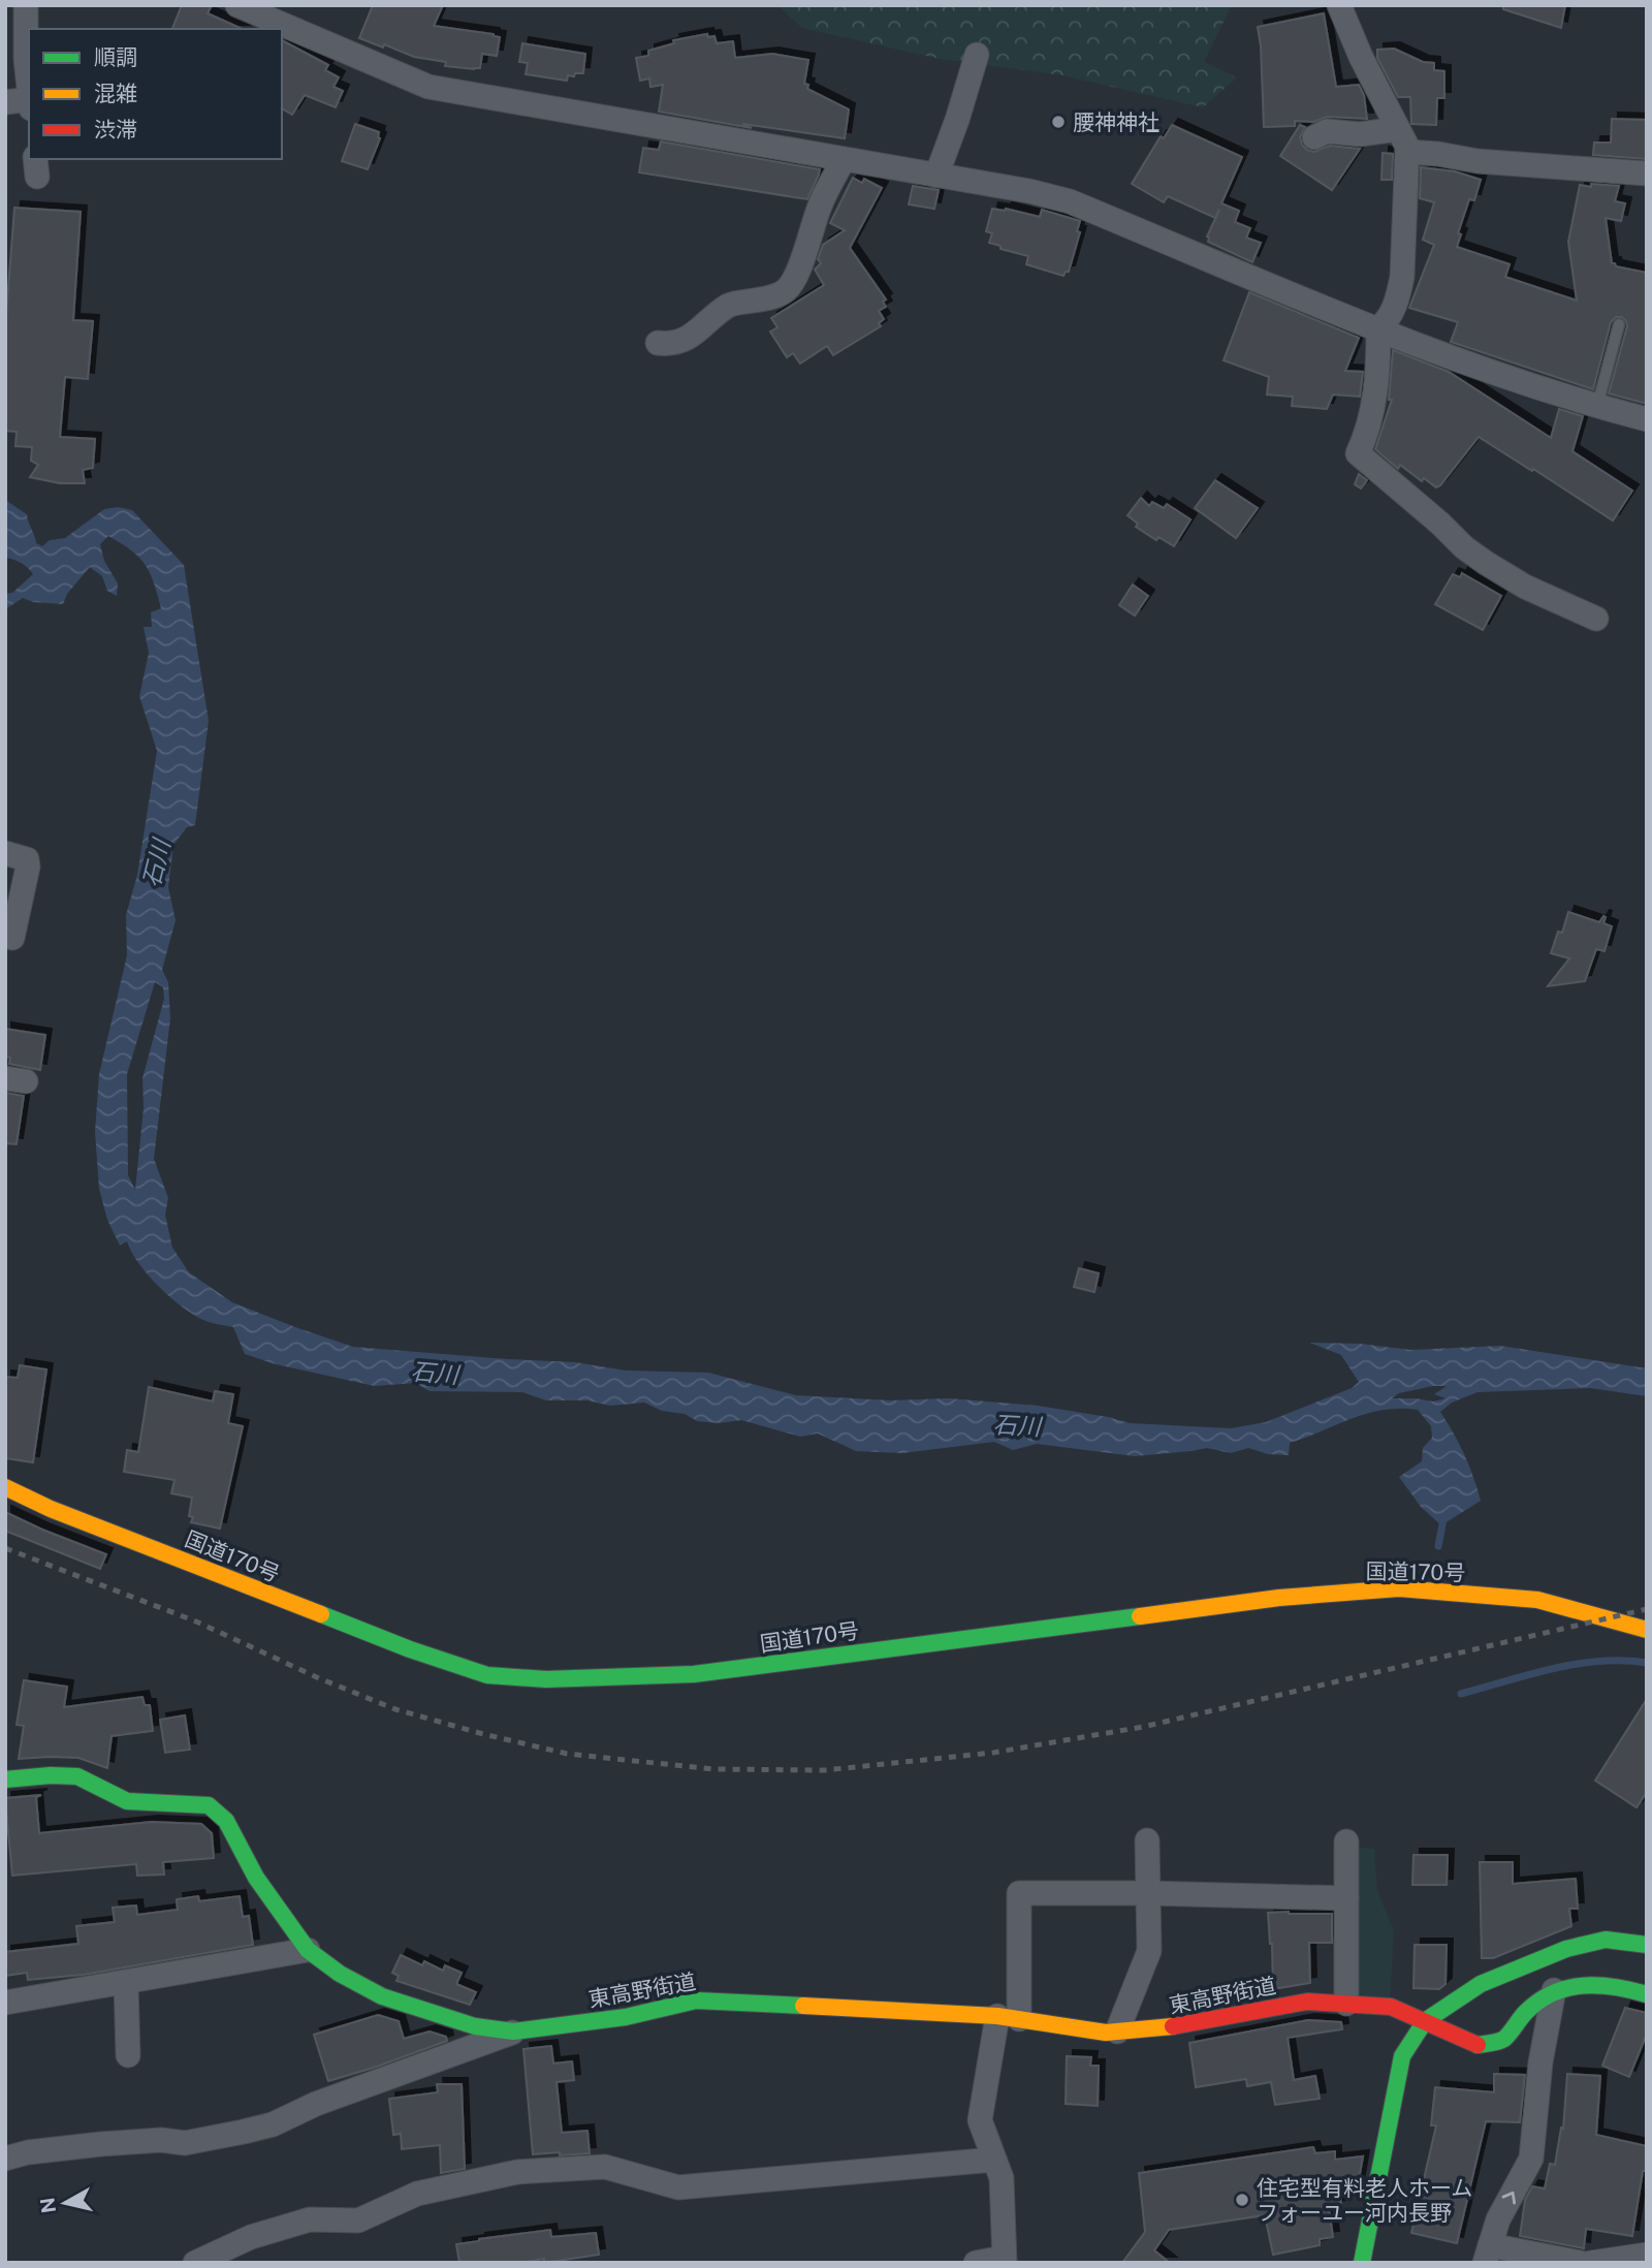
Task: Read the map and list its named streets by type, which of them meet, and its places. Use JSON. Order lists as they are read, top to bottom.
{
  "streets": {
    "main road": ["国道170号", "東高野街道"]
  },
  "water": ["石川"],
  "places": ["腰神神社", "住宅型有料老人ホーム フォーユー河内長野"],
  "legend": ["順調", "混雑", "渋滞"],
  "north": "left"
}
